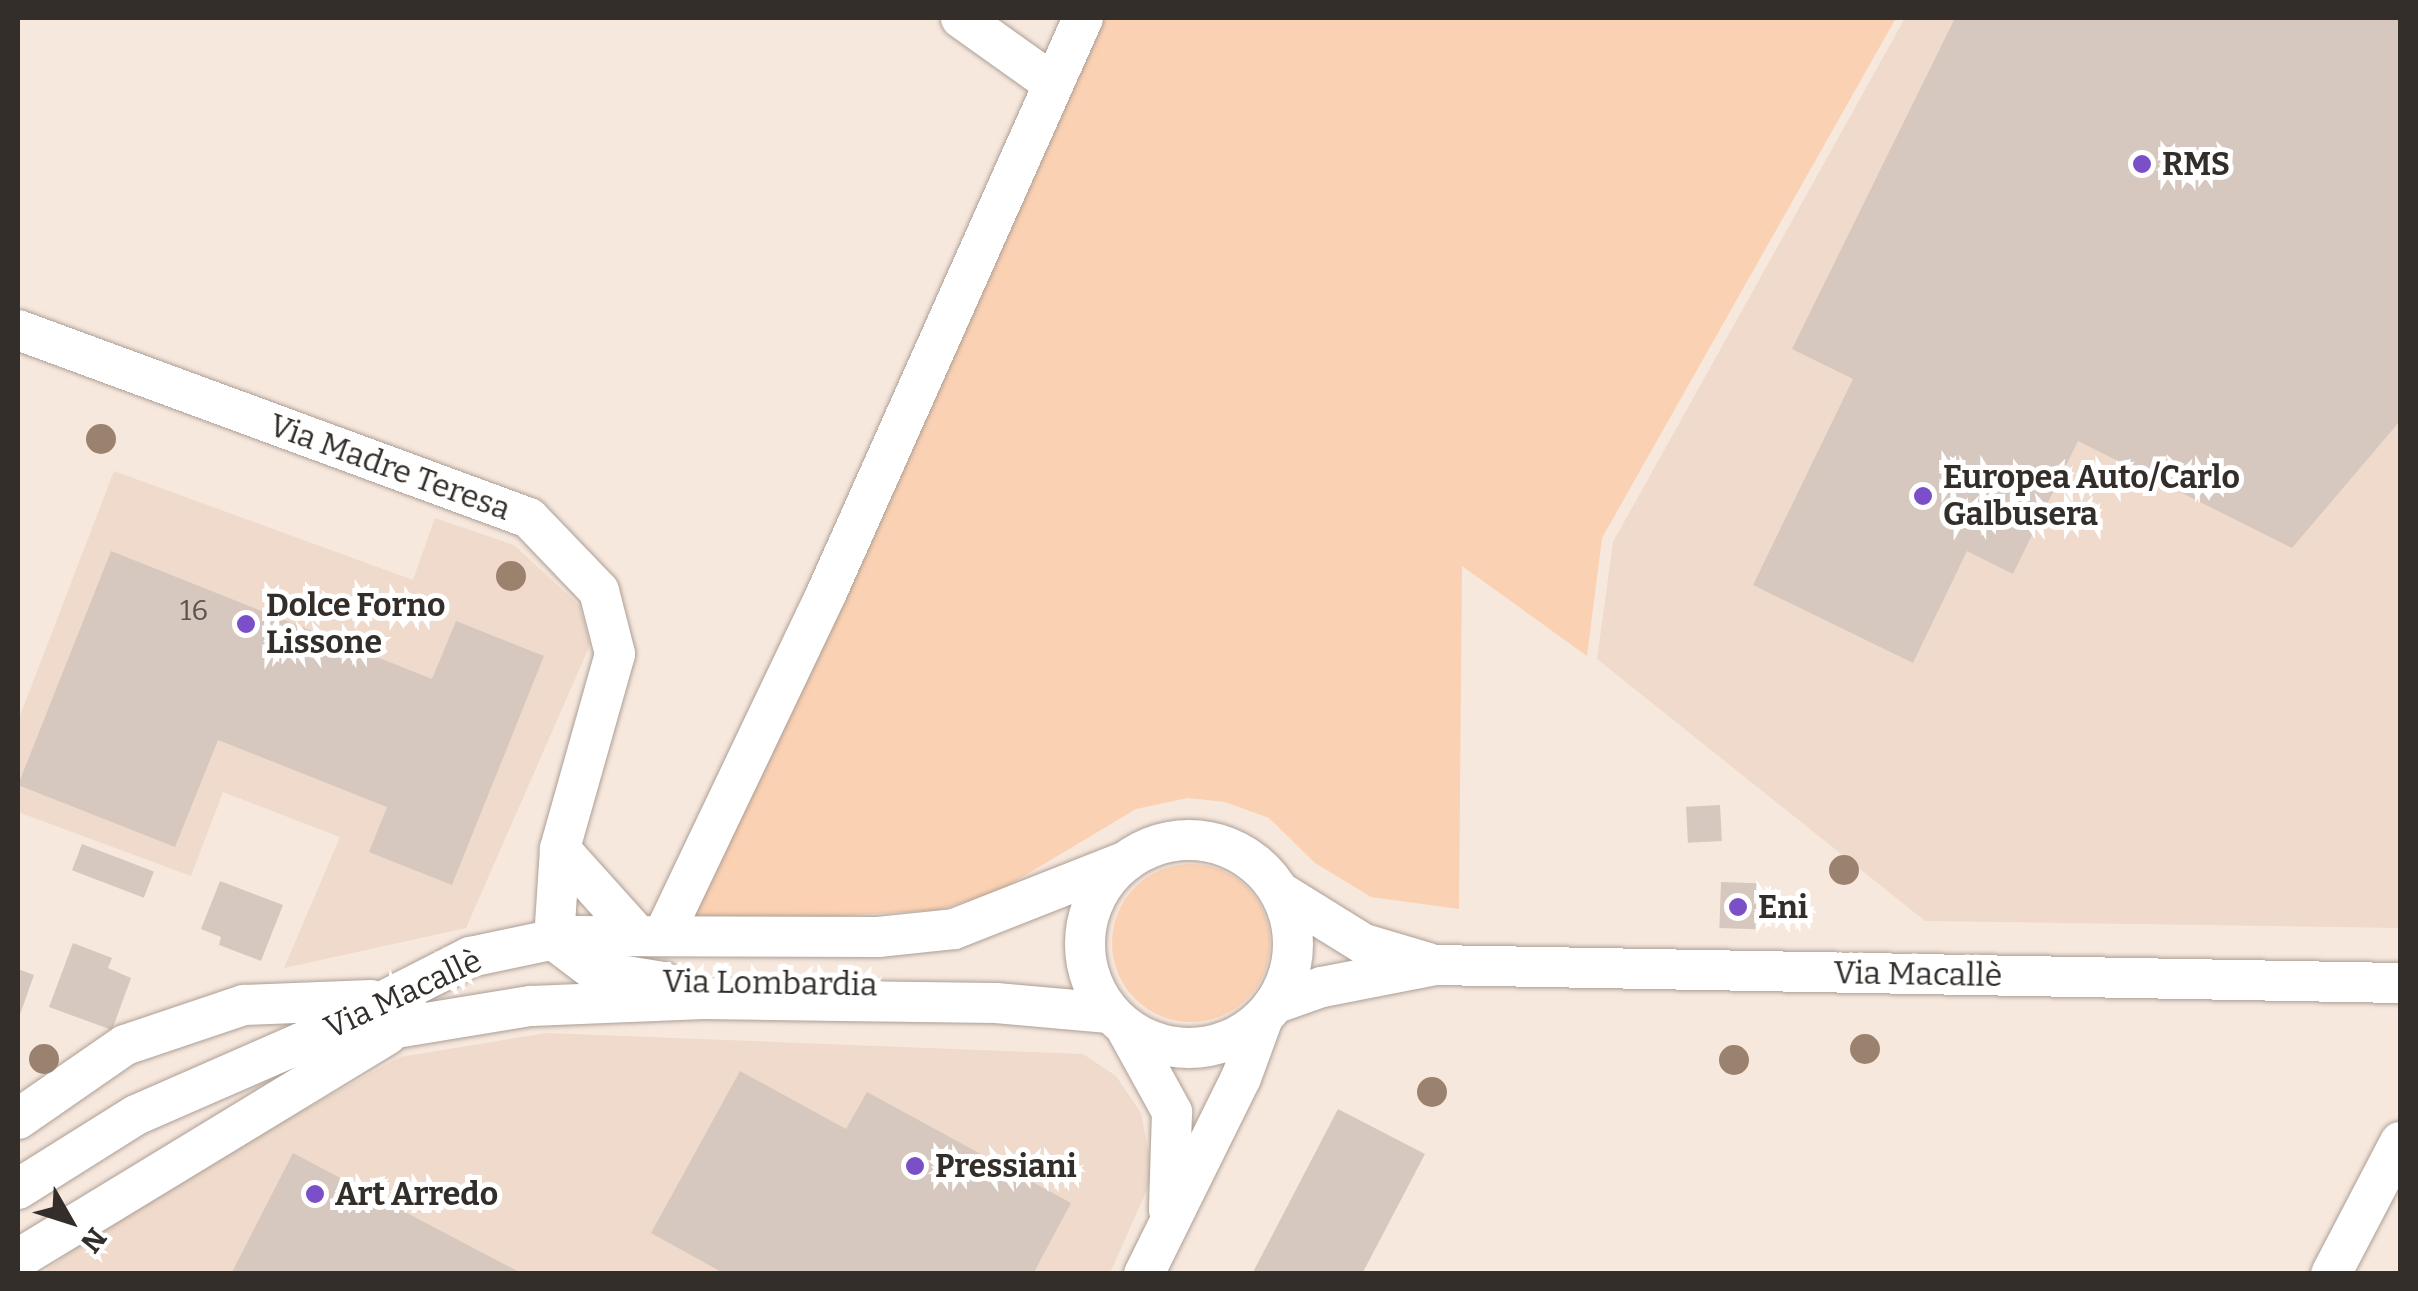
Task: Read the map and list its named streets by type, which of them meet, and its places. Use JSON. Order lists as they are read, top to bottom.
{
  "streets": {
    "street": ["Via Madre Teresa", "Via Macallè", "Via Lombardia"]
  },
  "crossings": [
    ["Via Madre Teresa", "Via Macallè"],
    ["Via Madre Teresa", "Via Lombardia"],
    ["Via Macallè", "Via Lombardia"]
  ],
  "places": [
    "RMS",
    "Europea Auto/Carlo Galbusera",
    "Dolce Forno Lissone",
    "Eni",
    "Pressiani",
    "Art Arredo"
  ],
  "house_numbers": ["16"],
  "north": "bottom right"
}
